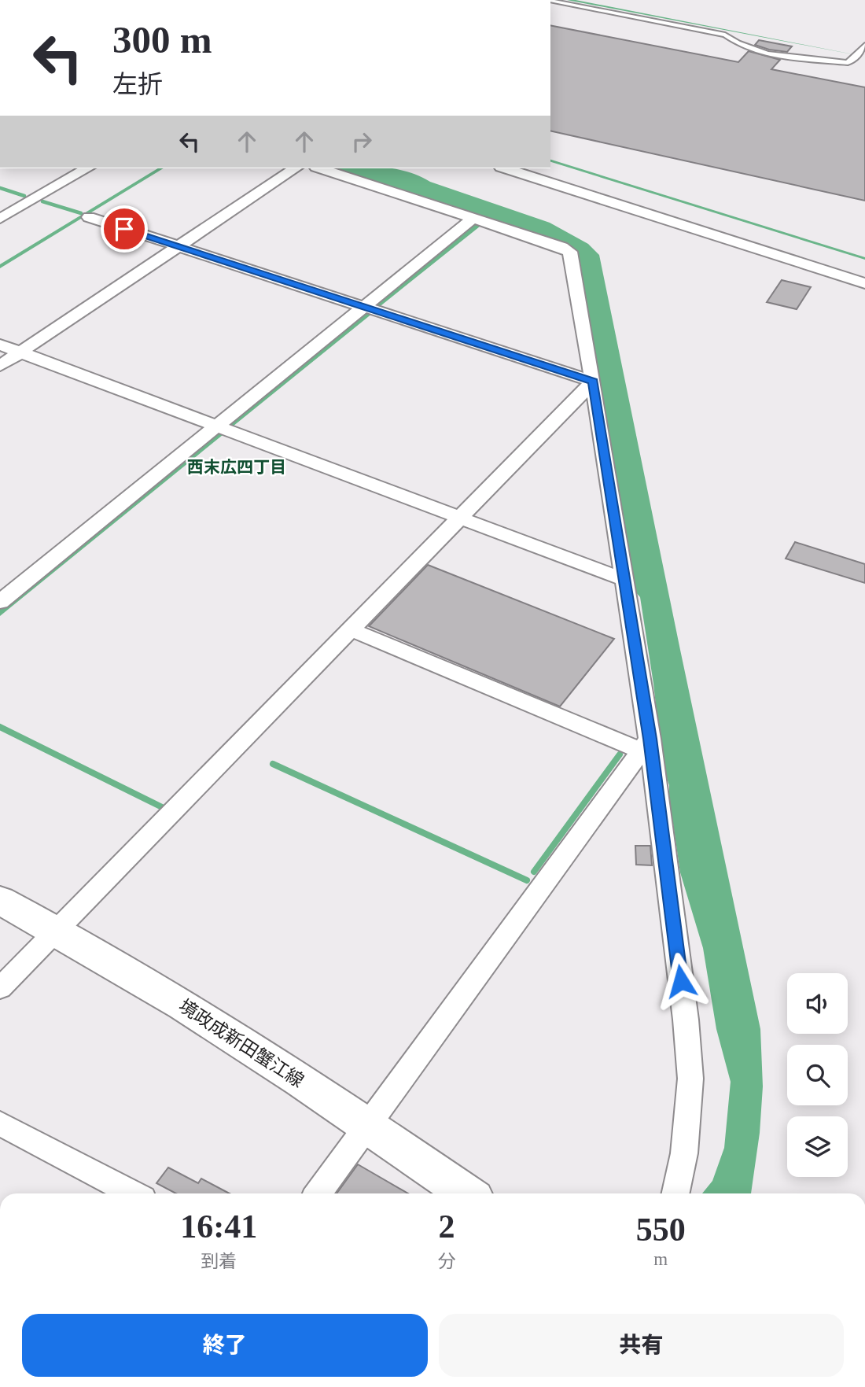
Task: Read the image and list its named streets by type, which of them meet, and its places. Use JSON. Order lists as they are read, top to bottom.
{
  "streets": {
    "main road": ["境政成新田蟹江線"]
  },
  "districts": ["西末広四丁目"],
  "page": {
    "turn": ["300 m", "左折"],
    "eta": [
      "16:41",
      "到着",
      "2",
      "分",
      "550",
      "m"
    ],
    "buttons": ["終了", "共有"]
  }
}
